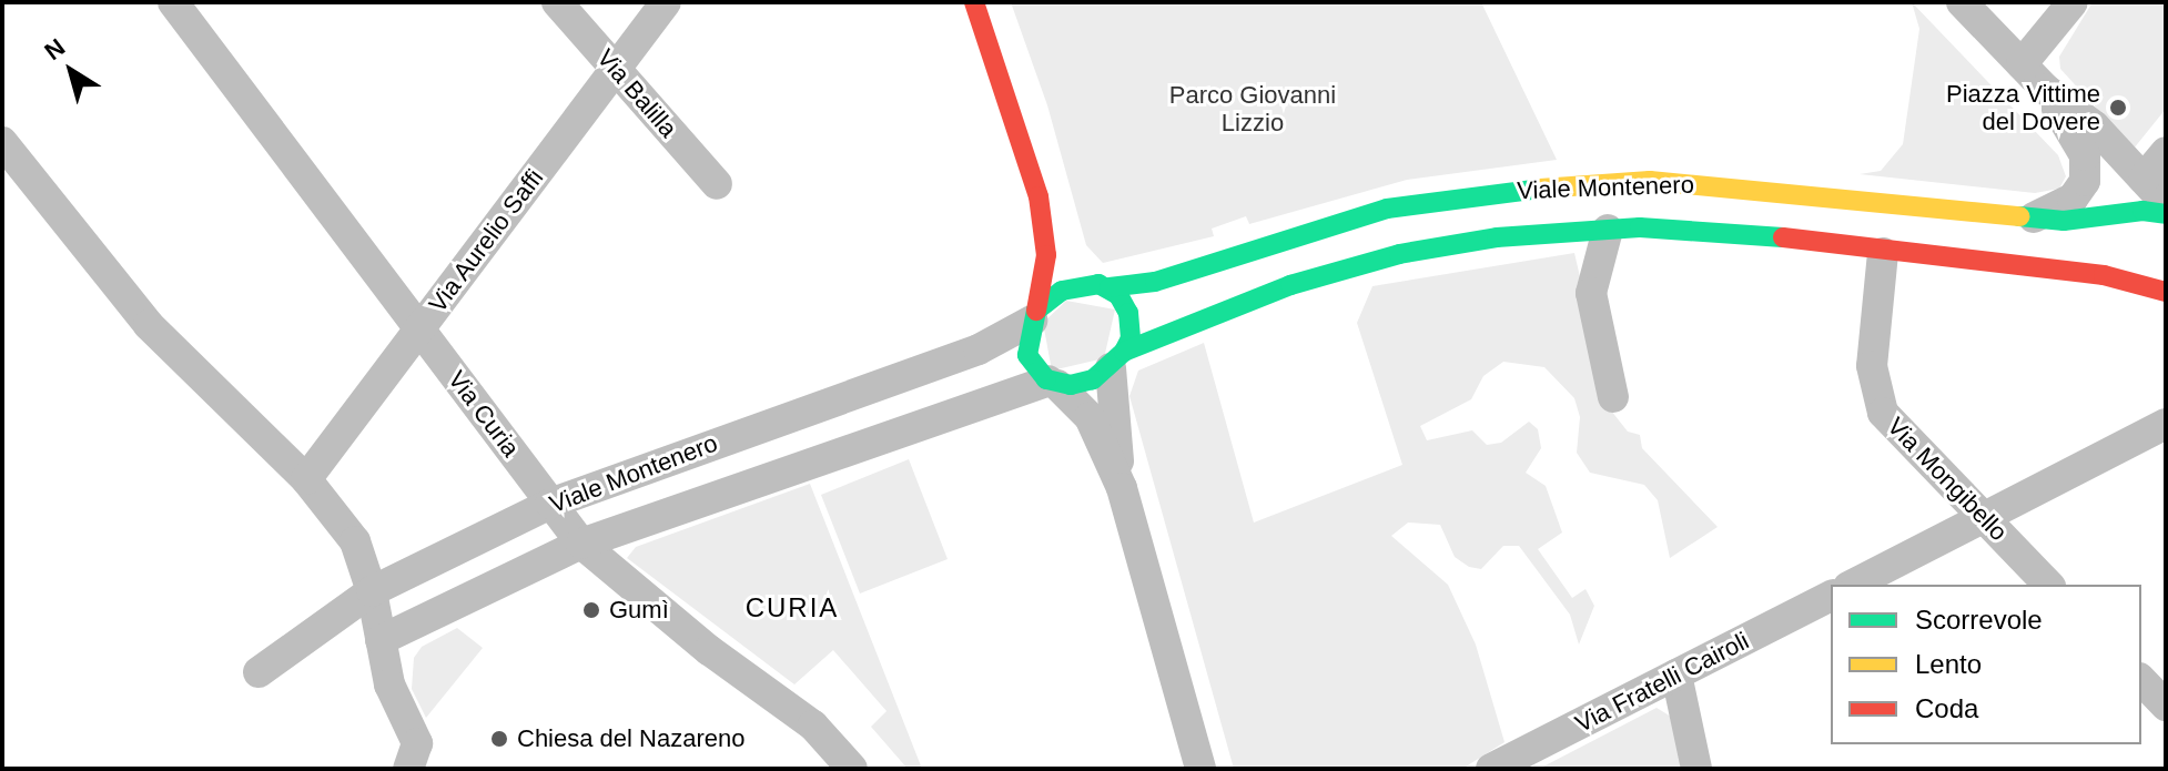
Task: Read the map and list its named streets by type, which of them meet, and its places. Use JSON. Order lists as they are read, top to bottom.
{
  "streets": {
    "main road": ["Viale Montenero"],
    "street": [
      "Via Balilla",
      "Via Aurelio Saffi",
      "Via Curia",
      "Via Mongibello",
      "Via Fratelli Cairoli"
    ]
  },
  "crossings": [
    ["Via Balilla", "Via Aurelio Saffi"],
    ["Viale Montenero", "Via Curia"],
    ["Viale Montenero", "Via Mongibello"],
    ["Via Aurelio Saffi", "Via Curia"]
  ],
  "districts": ["CURIA"],
  "parks": ["Parco Giovanni Lizzio"],
  "places": ["Piazza Vittime del Dovere", "Gumì", "Chiesa del Nazareno"],
  "legend": ["Scorrevole", "Lento", "Coda"],
  "north": "top left"
}
